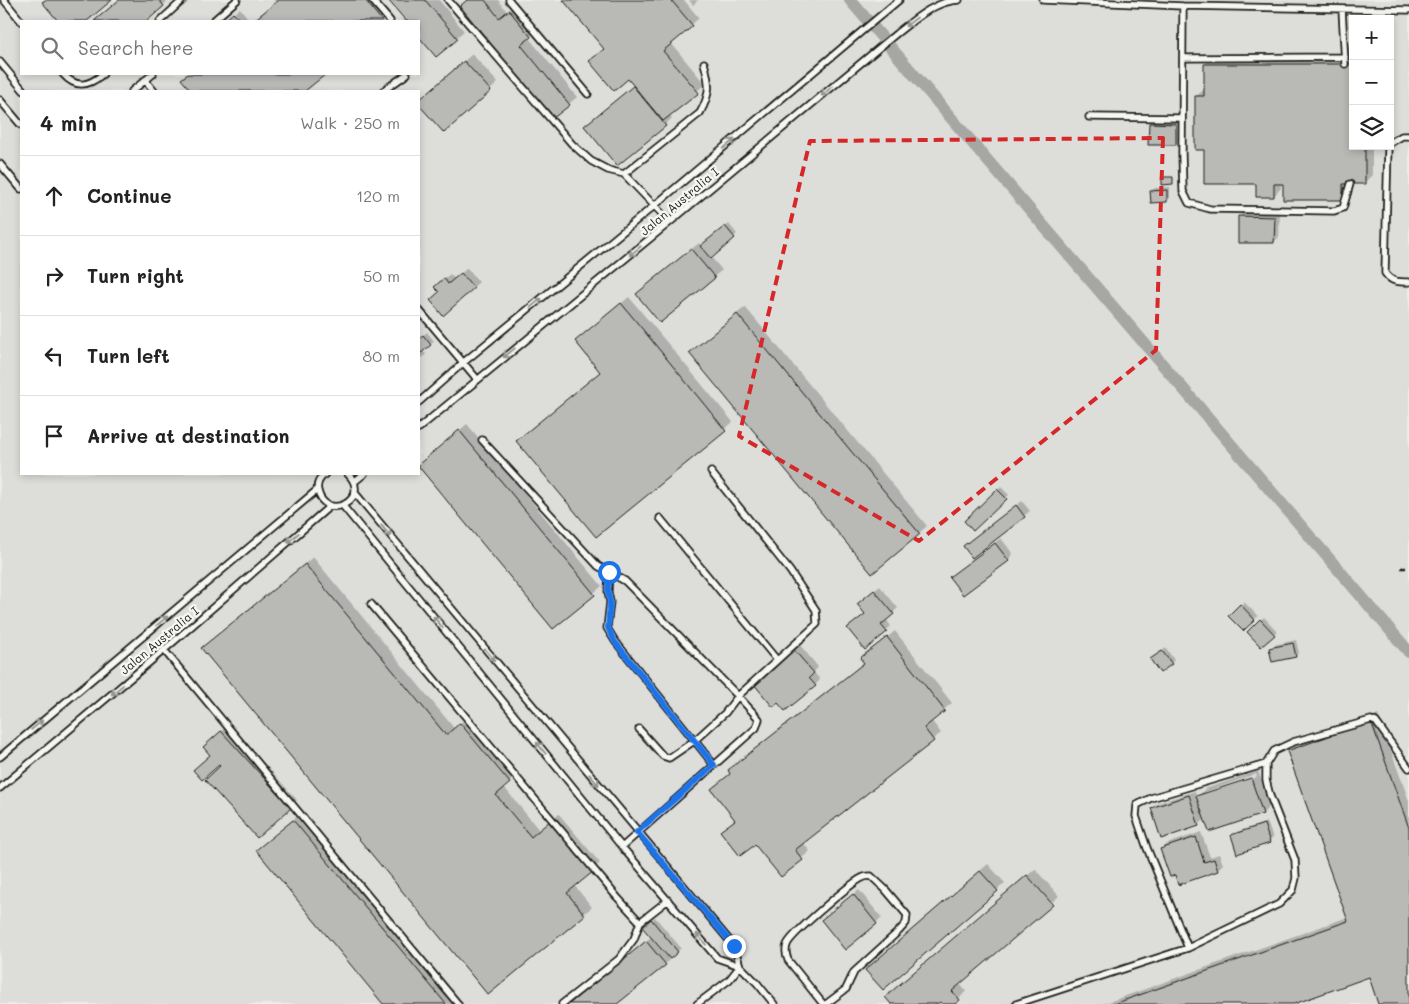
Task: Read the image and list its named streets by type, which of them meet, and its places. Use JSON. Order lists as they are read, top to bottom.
{
  "streets": {
    "lane": ["Jalan Australia I"]
  },
  "page": {
    "map_buttons": ["+", "−"],
    "search": "Search here",
    "heading": ["4 min", "Walk · 250 m"],
    "list": [
      ["Continue", "120 m"],
      ["Turn right", "50 m"],
      ["Turn left", "80 m"],
      "Arrive at destination"
    ]
  }
}
